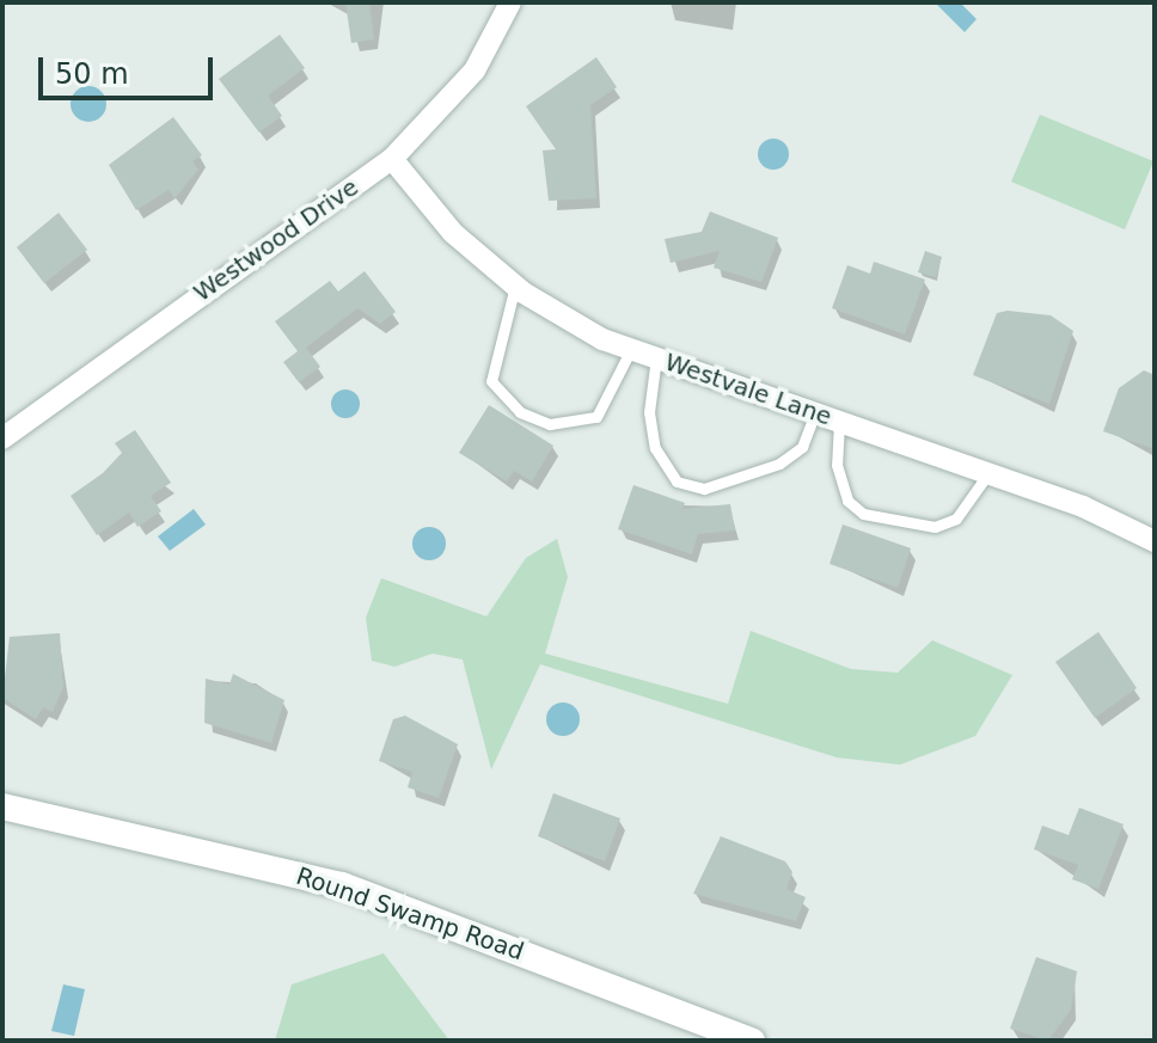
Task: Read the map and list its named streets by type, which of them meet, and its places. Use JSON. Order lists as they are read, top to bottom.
{
  "streets": {
    "street": ["Westwood Drive", "Westvale Lane", "Round Swamp Road"]
  },
  "crossings": [
    ["Westwood Drive", "Westvale Lane"]
  ],
  "scale_bar": "50 m"
}
